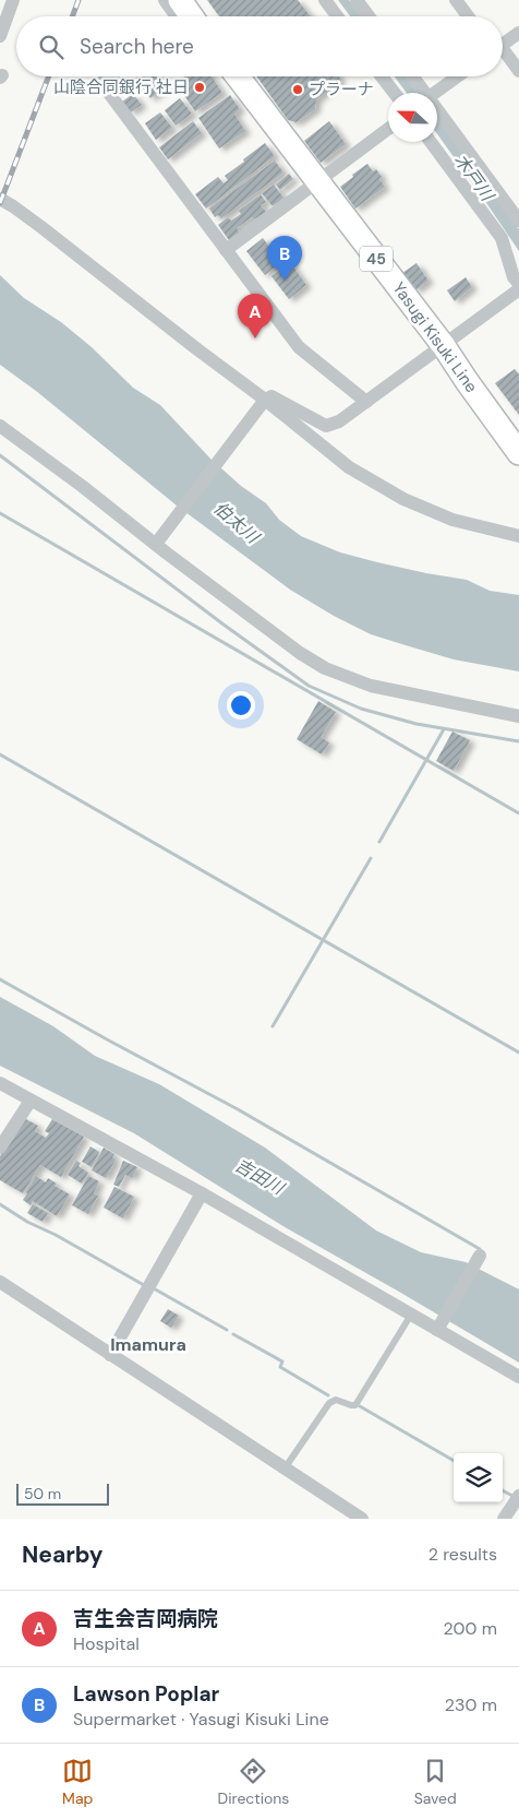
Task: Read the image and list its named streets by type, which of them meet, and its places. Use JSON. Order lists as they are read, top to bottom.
{
  "streets": {
    "main road": ["45", "Yasugi Kisuki Line"]
  },
  "districts": ["Imamura"],
  "water": ["木戸川", "伯太川", "吉田川"],
  "places": ["山陰合同銀行 社日", "プラーナ"],
  "scale_bar": "50 m",
  "north": "left",
  "page": {
    "search": "Search here",
    "pins": ["B", "A"],
    "scale": "50 m",
    "heading": ["Nearby", "2 results"],
    "list": [
      {
        "mark": "A",
        "name": "吉生会吉岡病院",
        "note": "Hospital",
        "value": "200 m"
      },
      {
        "mark": "B",
        "name": "Lawson Poplar",
        "note": "Supermarket · Yasugi Kisuki Line",
        "value": "230 m"
      }
    ],
    "nav": ["Map", "Directions", "Saved"]
  }
}
